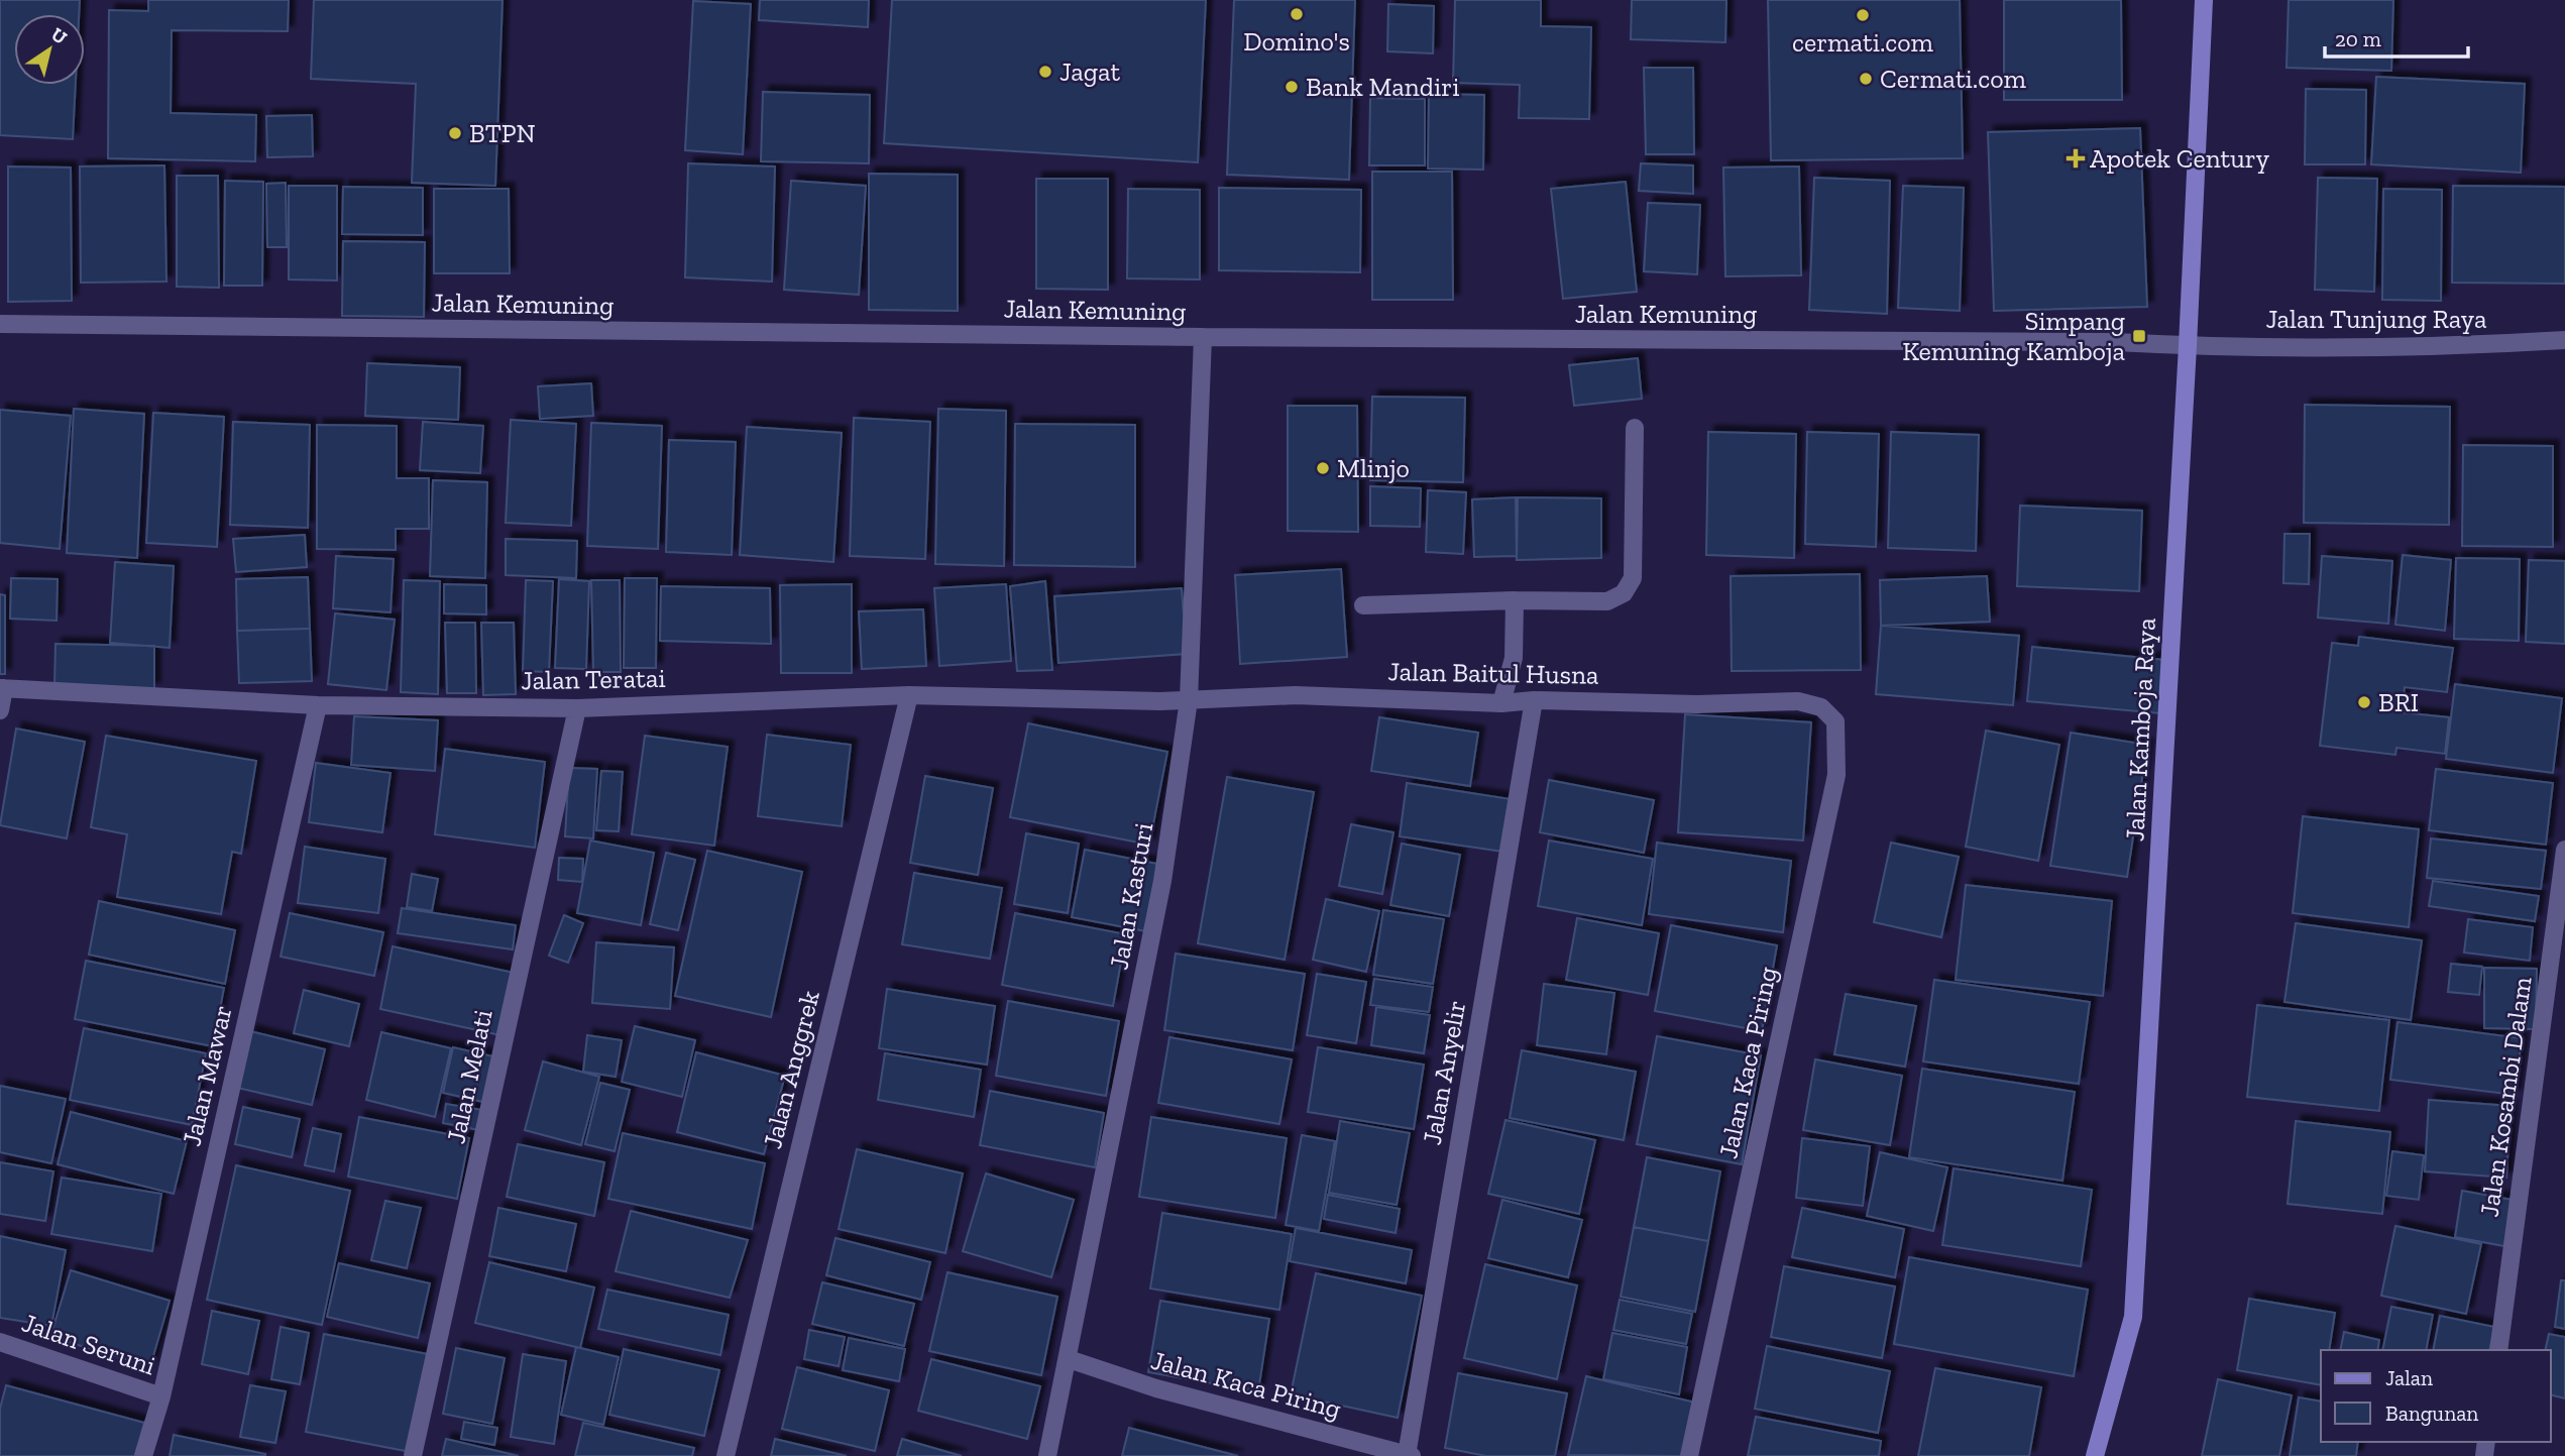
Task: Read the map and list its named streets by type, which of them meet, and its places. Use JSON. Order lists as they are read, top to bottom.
{
  "streets": {
    "street": [
      "Jalan Kemuning",
      "Jalan Tunjung Raya",
      "Jalan Baitul Husna",
      "Jalan Teratai",
      "Jalan Kamboja Raya",
      "Jalan Kasturi",
      "Jalan Kaca Piring",
      "Jalan Anggrek",
      "Jalan Anyelir",
      "Jalan Mawar",
      "Jalan Melati",
      "Jalan Kosambi Dalam",
      "Jalan Seruni"
    ]
  },
  "crossings": [
    ["Jalan Kemuning", "Jalan Tunjung Raya"],
    ["Jalan Kemuning", "Jalan Kamboja Raya"],
    ["Jalan Kemuning", "Jalan Kasturi"],
    ["Jalan Tunjung Raya", "Jalan Kamboja Raya"],
    ["Jalan Baitul Husna", "Jalan Teratai"],
    ["Jalan Baitul Husna", "Jalan Kasturi"],
    ["Jalan Baitul Husna", "Jalan Kaca Piring"],
    ["Jalan Baitul Husna", "Jalan Anyelir"],
    ["Jalan Teratai", "Jalan Kasturi"],
    ["Jalan Teratai", "Jalan Anggrek"],
    ["Jalan Teratai", "Jalan Mawar"],
    ["Jalan Teratai", "Jalan Melati"],
    ["Jalan Kasturi", "Jalan Kaca Piring"],
    ["Jalan Kaca Piring", "Jalan Anyelir"],
    ["Jalan Mawar", "Jalan Seruni"]
  ],
  "places": {
    "other": [
      "Domino's",
      "cermati.com",
      "Jagat",
      "Cermati.com",
      "Bank Mandiri",
      "BTPN",
      "Mlinjo",
      "BRI"
    ],
    "health": ["Apotek Century"],
    "transit": ["Simpang Kemuning Kamboja"]
  },
  "legend": ["Jalan", "Bangunan"],
  "scale_bar": "20 m",
  "north": "top right"
}
